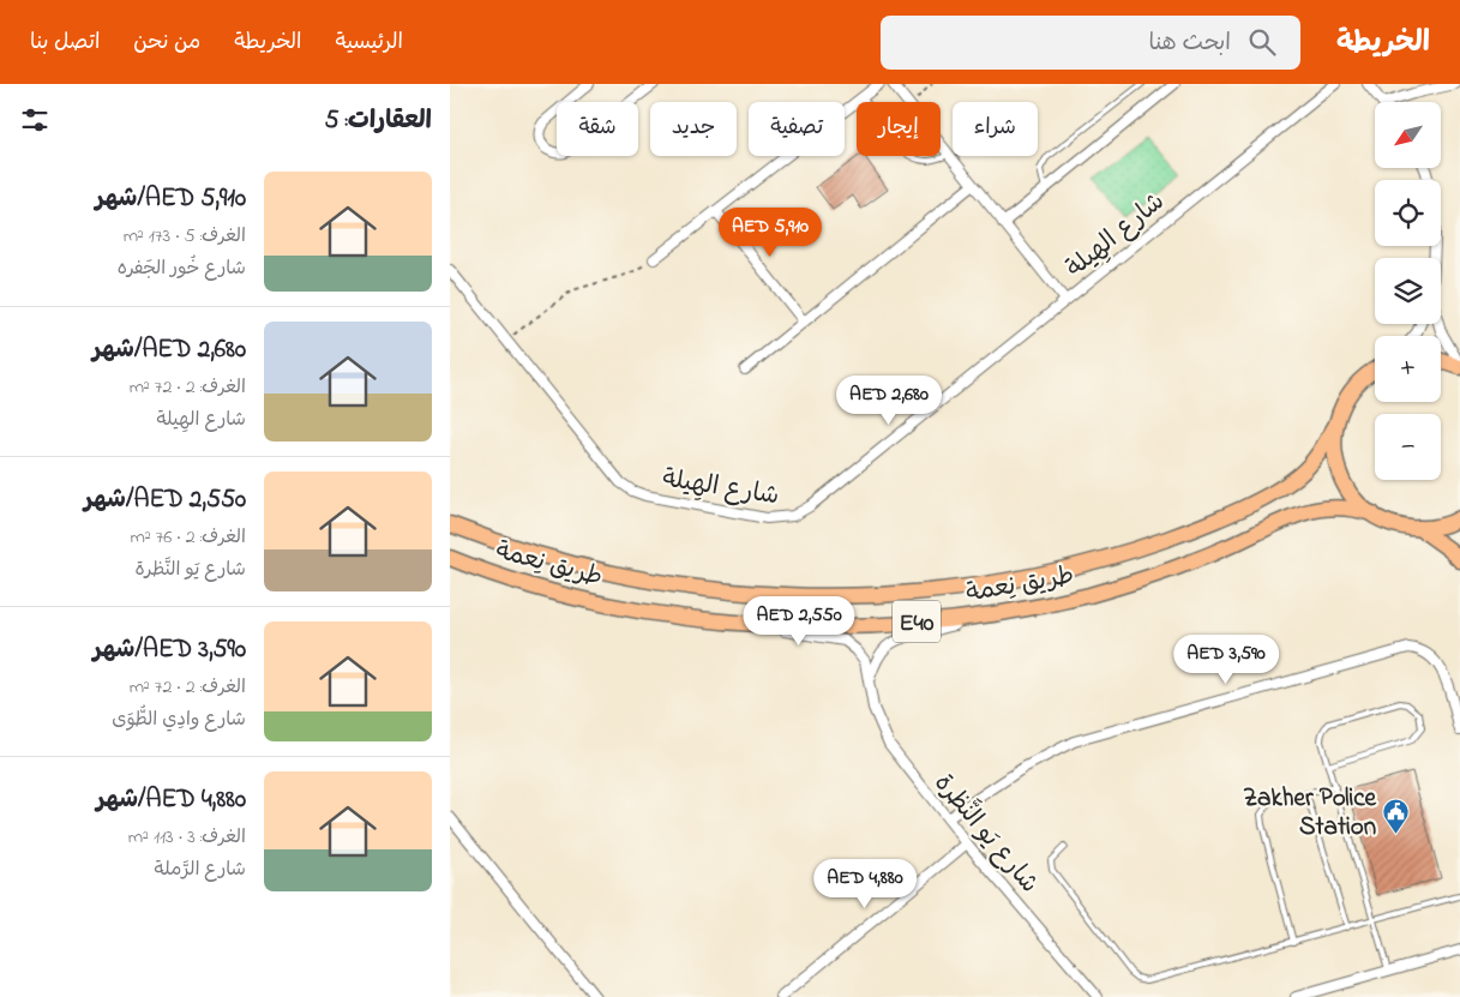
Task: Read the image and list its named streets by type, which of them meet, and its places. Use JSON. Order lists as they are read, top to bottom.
{
  "streets": {
    "main road": ["طريق نِعمة", "E40"],
    "street": ["شارع الهِيلة", "شارع يَو النَّظرة"]
  },
  "crossings": [
    ["طريق نِعمة", "شارع يَو النَّظرة"]
  ],
  "places": {
    "public building": ["Zakher Police Station"]
  },
  "north": "bottom left",
  "page": {
    "header": "الخريطة",
    "search": "ابحث هنا",
    "nav": [
      "الرئيسية",
      "الخريطة",
      "من نحن",
      "اتصل بنا"
    ],
    "heading": "العقارات: 5",
    "map_buttons": ["+", "−"],
    "chip": [
      "شراء",
      "إيجار",
      "تصفية",
      "جديد",
      "شقة"
    ],
    "list": [
      {
        "name": "AED 5,910/شهر",
        "note": "الغرف: 5 · 173 m² · شارع خُور الجَفره"
      },
      {
        "name": "AED 2,680/شهر",
        "note": "الغرف: 2 · 72 m² · شارع الهِيلة"
      },
      {
        "name": "AED 2,550/شهر",
        "note": "الغرف: 2 · 76 m² · شارع يَو النَّظرة"
      },
      {
        "name": "AED 3,590/شهر",
        "note": "الغرف: 2 · 72 m² · شارع وادِي الطُّوَى"
      },
      {
        "name": "AED 4,880/شهر",
        "note": "الغرف: 3 · 113 m² · شارع الرَّملة"
      }
    ],
    "price": [
      "AED 5,910",
      "AED 2,680",
      "AED 2,550",
      "AED 3,590",
      "AED 4,880"
    ]
  }
}
